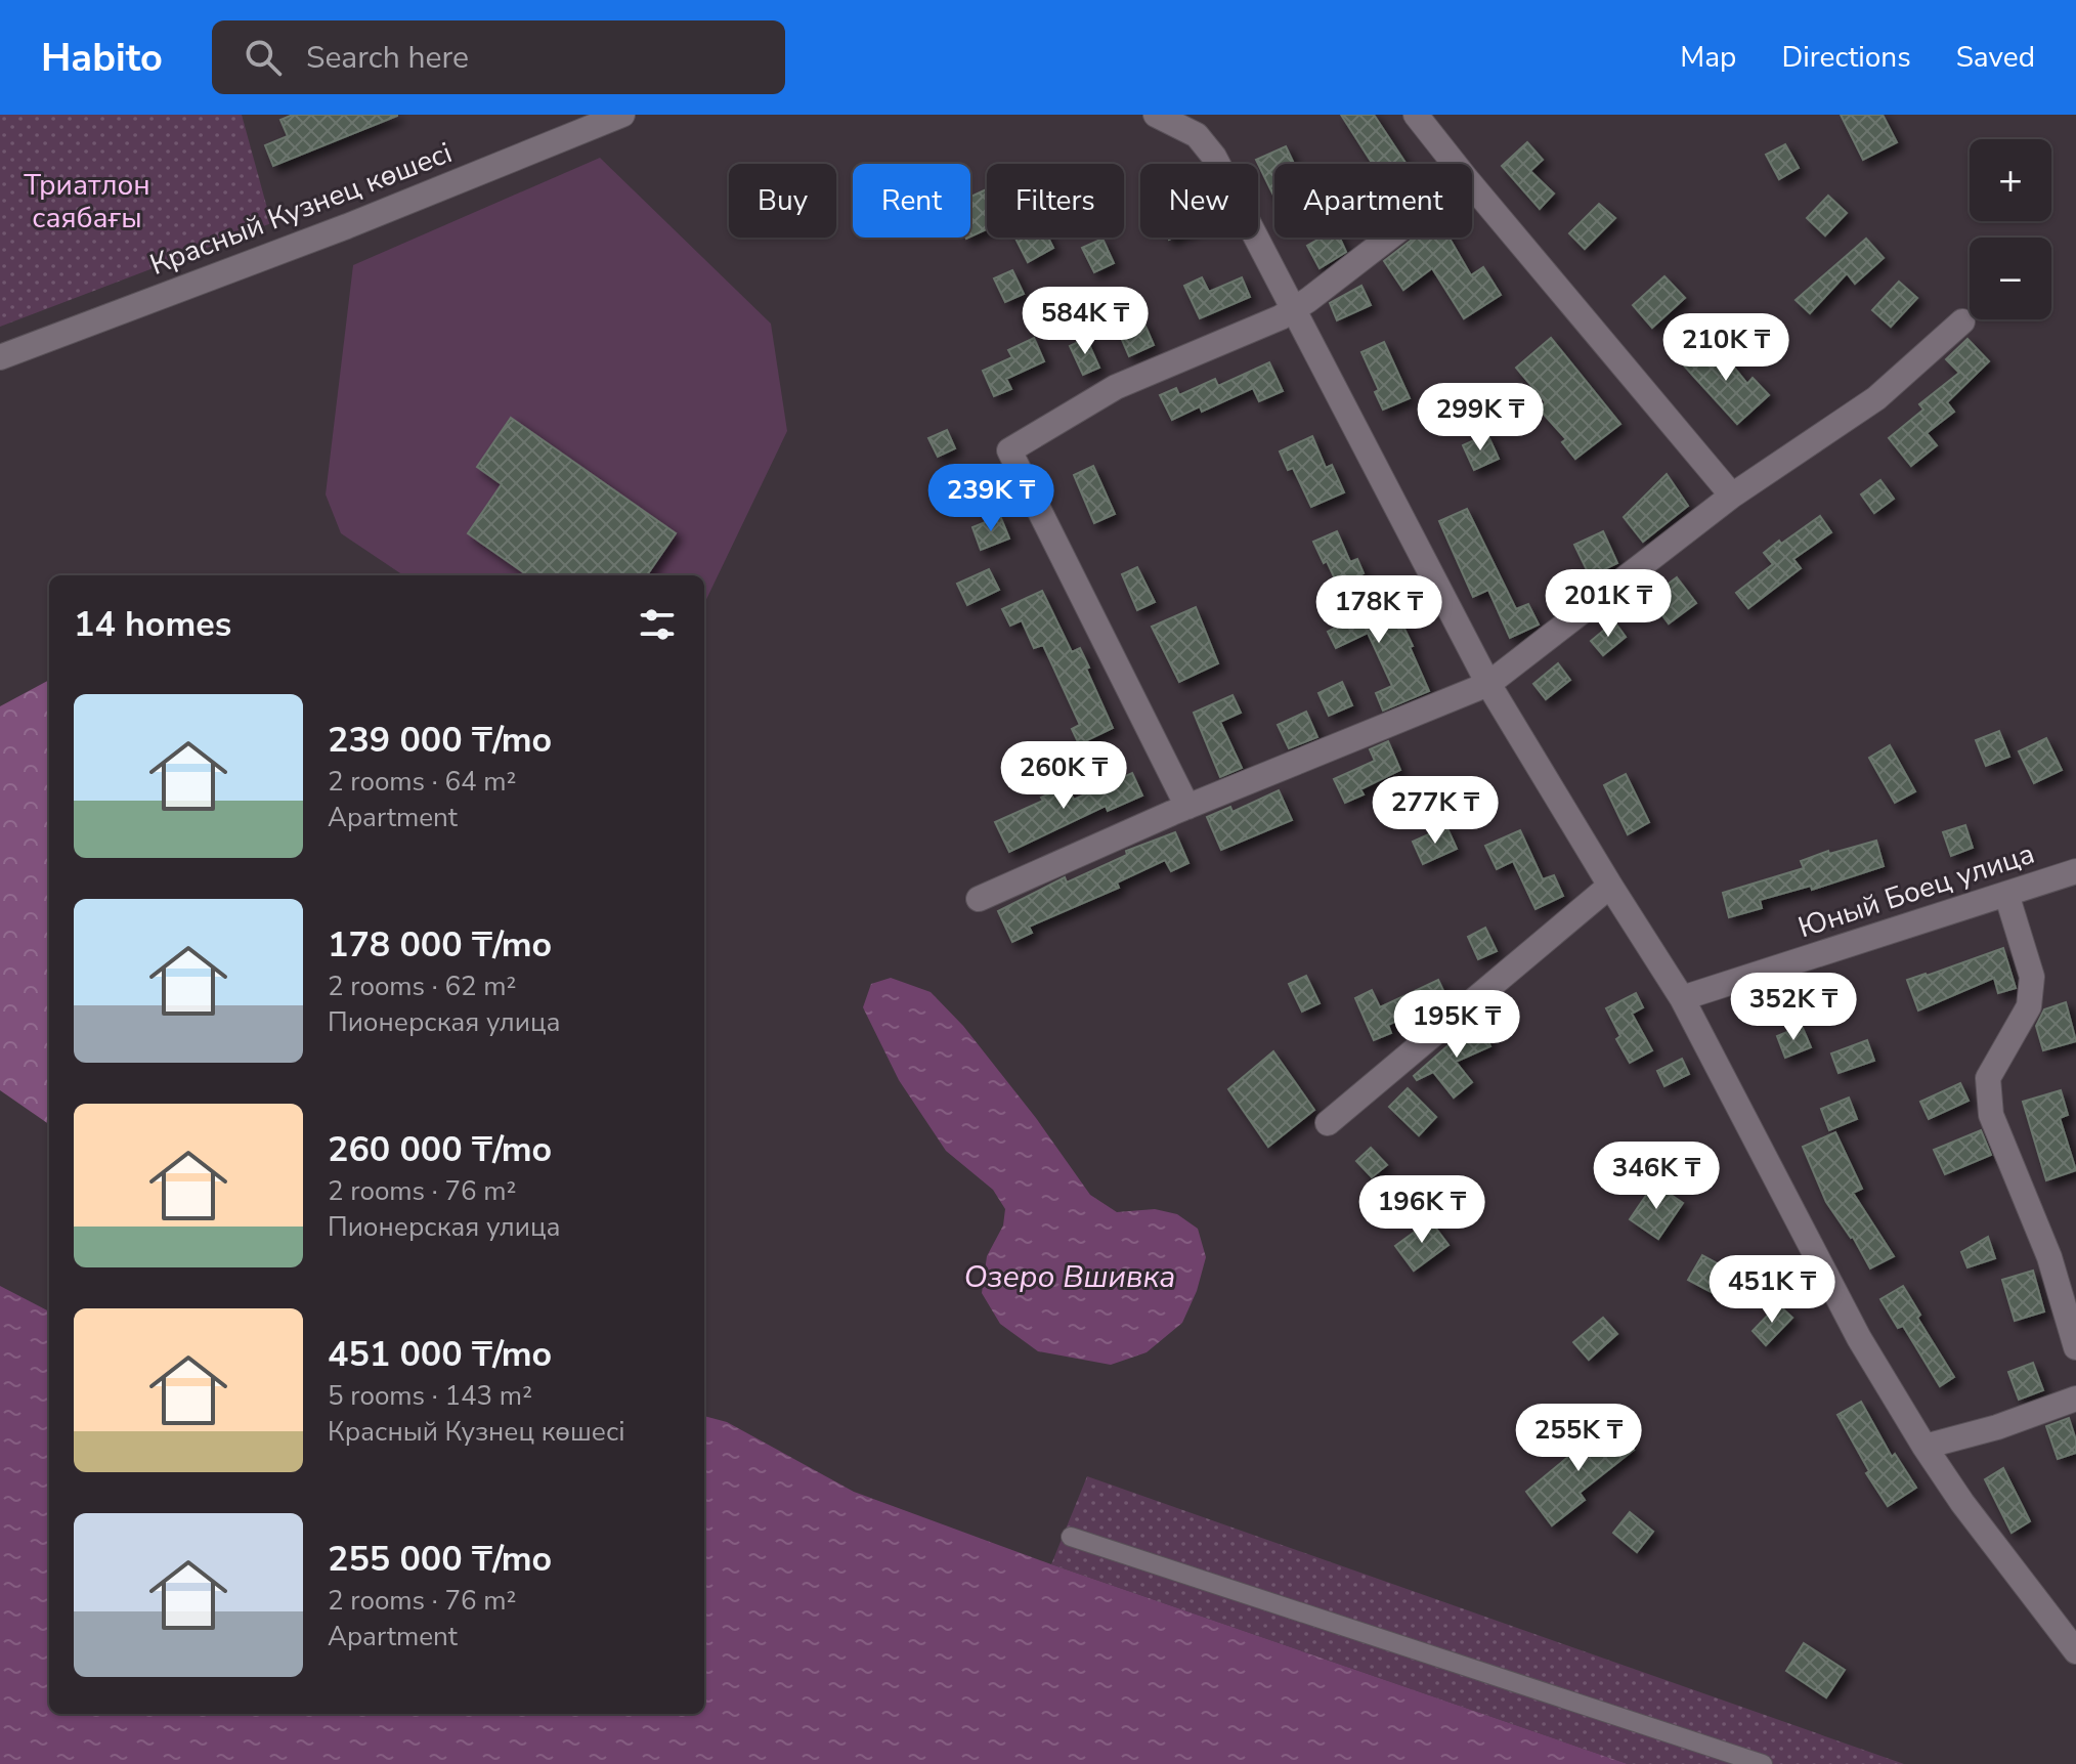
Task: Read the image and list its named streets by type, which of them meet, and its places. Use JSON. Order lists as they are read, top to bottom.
{
  "streets": {
    "street": ["Красный Кузнец көшесі", "Юный Боец улица"]
  },
  "water": ["Озеро Вшивка"],
  "parks": ["Триатлон саябағы"],
  "page": {
    "header": "Habito",
    "search": "Search here",
    "nav": ["Map", "Directions", "Saved"],
    "map_buttons": ["+", "−"],
    "chip": [
      "Buy",
      "Rent",
      "Filters",
      "New",
      "Apartment"
    ],
    "price": [
      "584K ₸",
      "210K ₸",
      "299K ₸",
      "239K ₸",
      "201K ₸",
      "178K ₸",
      "260K ₸",
      "277K ₸",
      "352K ₸",
      "195K ₸",
      "346K ₸",
      "196K ₸",
      "451K ₸",
      "255K ₸"
    ],
    "heading": "14 homes",
    "list": [
      {
        "name": "239 000 ₸/mo",
        "note": "2 rooms · 64 m² · Apartment"
      },
      {
        "name": "178 000 ₸/mo",
        "note": "2 rooms · 62 m² · Пионерская улица"
      },
      {
        "name": "260 000 ₸/mo",
        "note": "2 rooms · 76 m² · Пионерская улица"
      },
      {
        "name": "451 000 ₸/mo",
        "note": "5 rooms · 143 m² · Красный Кузнец көшесі"
      },
      {
        "name": "255 000 ₸/mo",
        "note": "2 rooms · 76 m² · Apartment"
      }
    ]
  }
}
